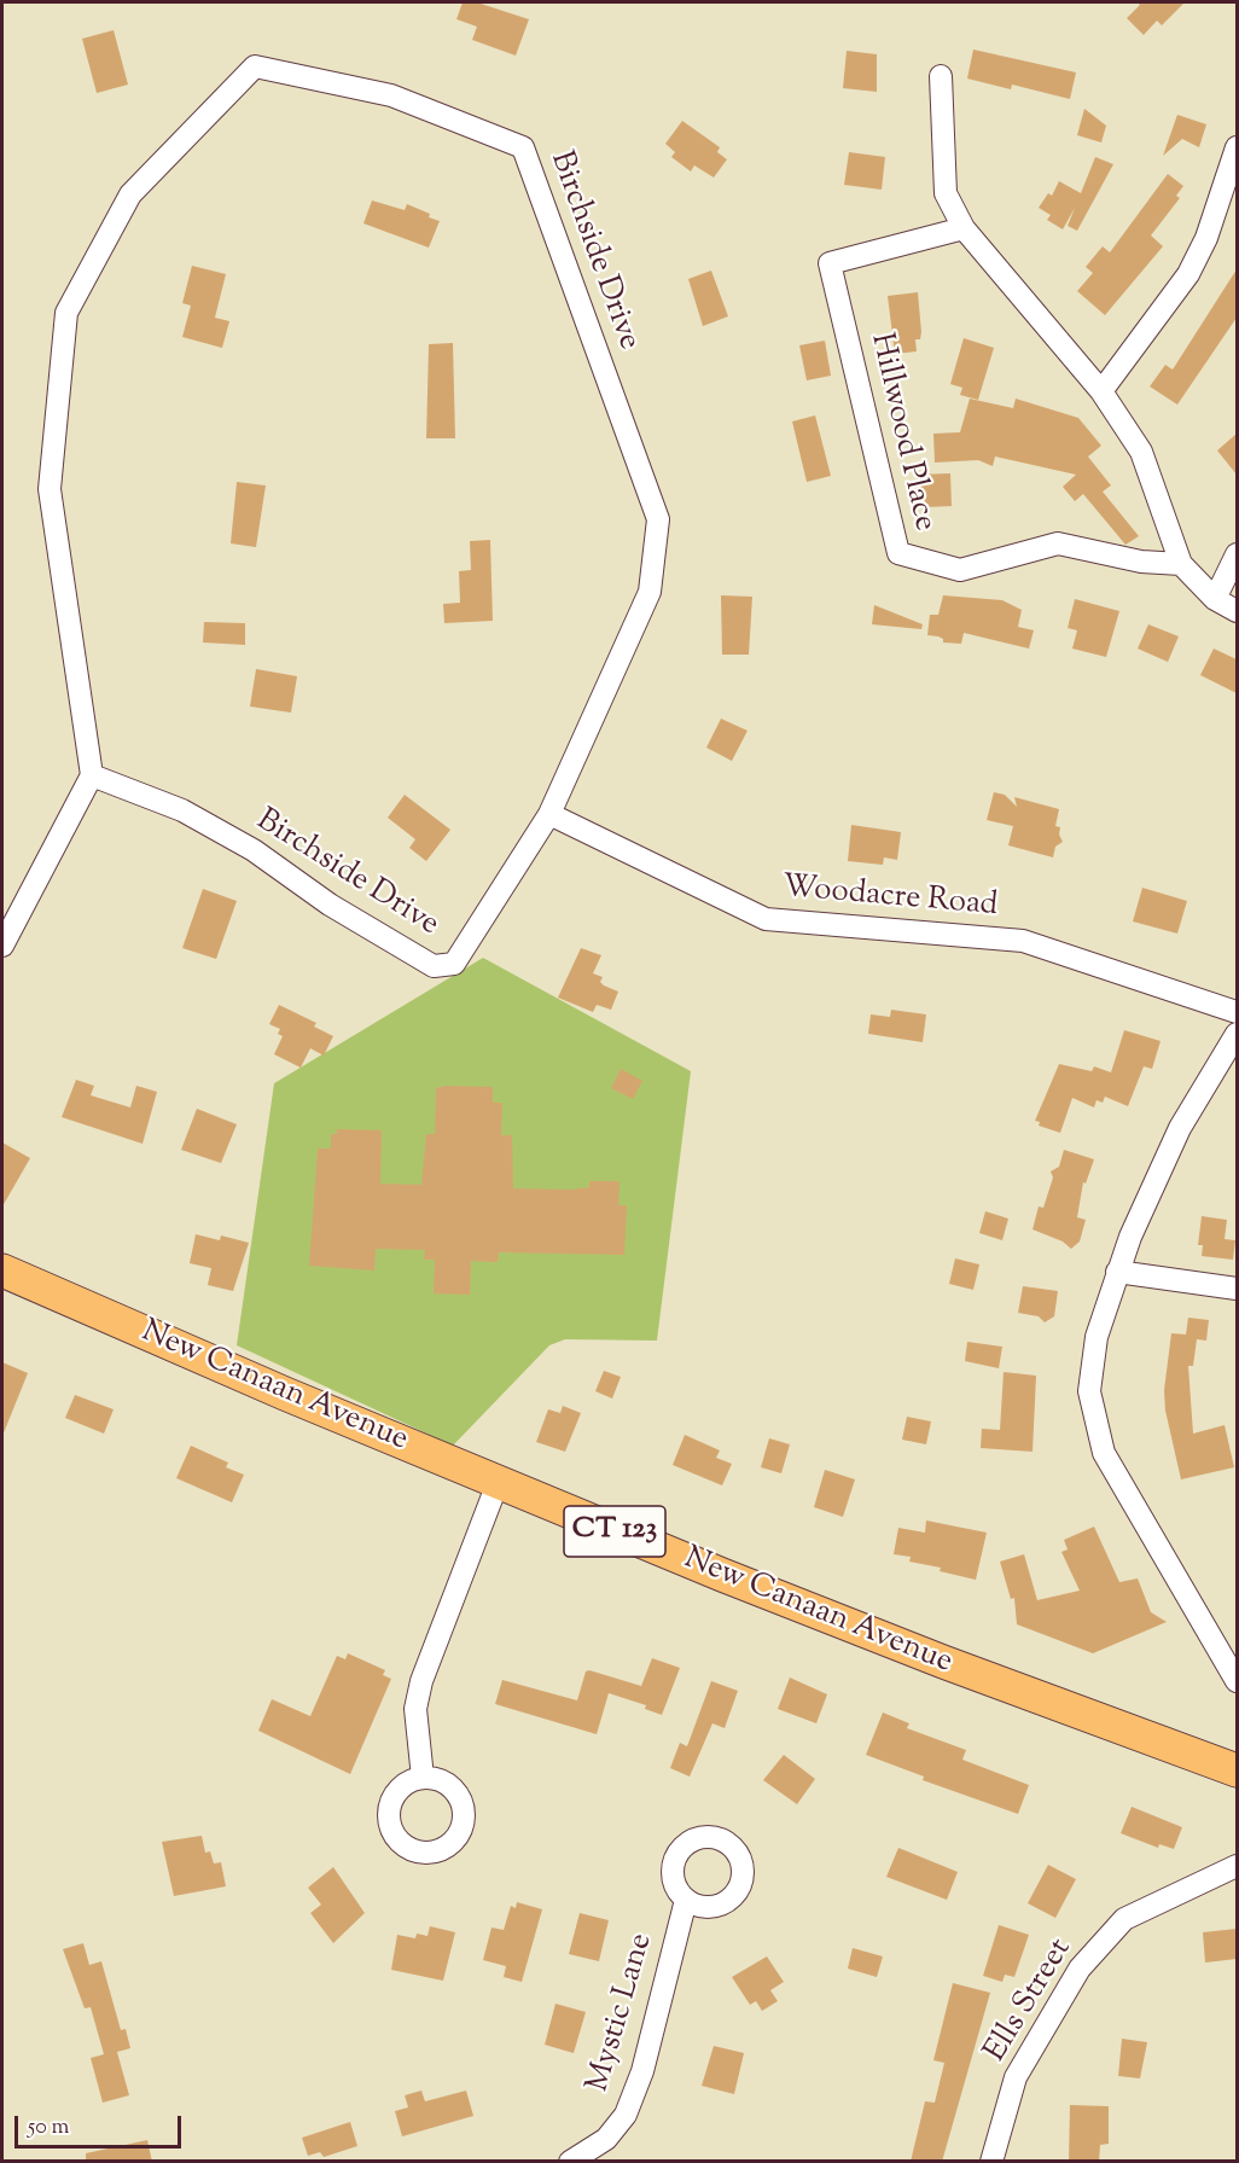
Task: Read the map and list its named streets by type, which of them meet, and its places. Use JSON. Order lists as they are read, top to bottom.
{
  "streets": {
    "main road": ["New Canaan Avenue", "CT 123"],
    "street": [
      "Birchside Drive",
      "Hillwood Place",
      "Woodacre Road",
      "Ells Street",
      "Mystic Lane"
    ]
  },
  "crossings": [
    ["Birchside Drive", "Woodacre Road"]
  ],
  "scale_bar": "50 m"
}
